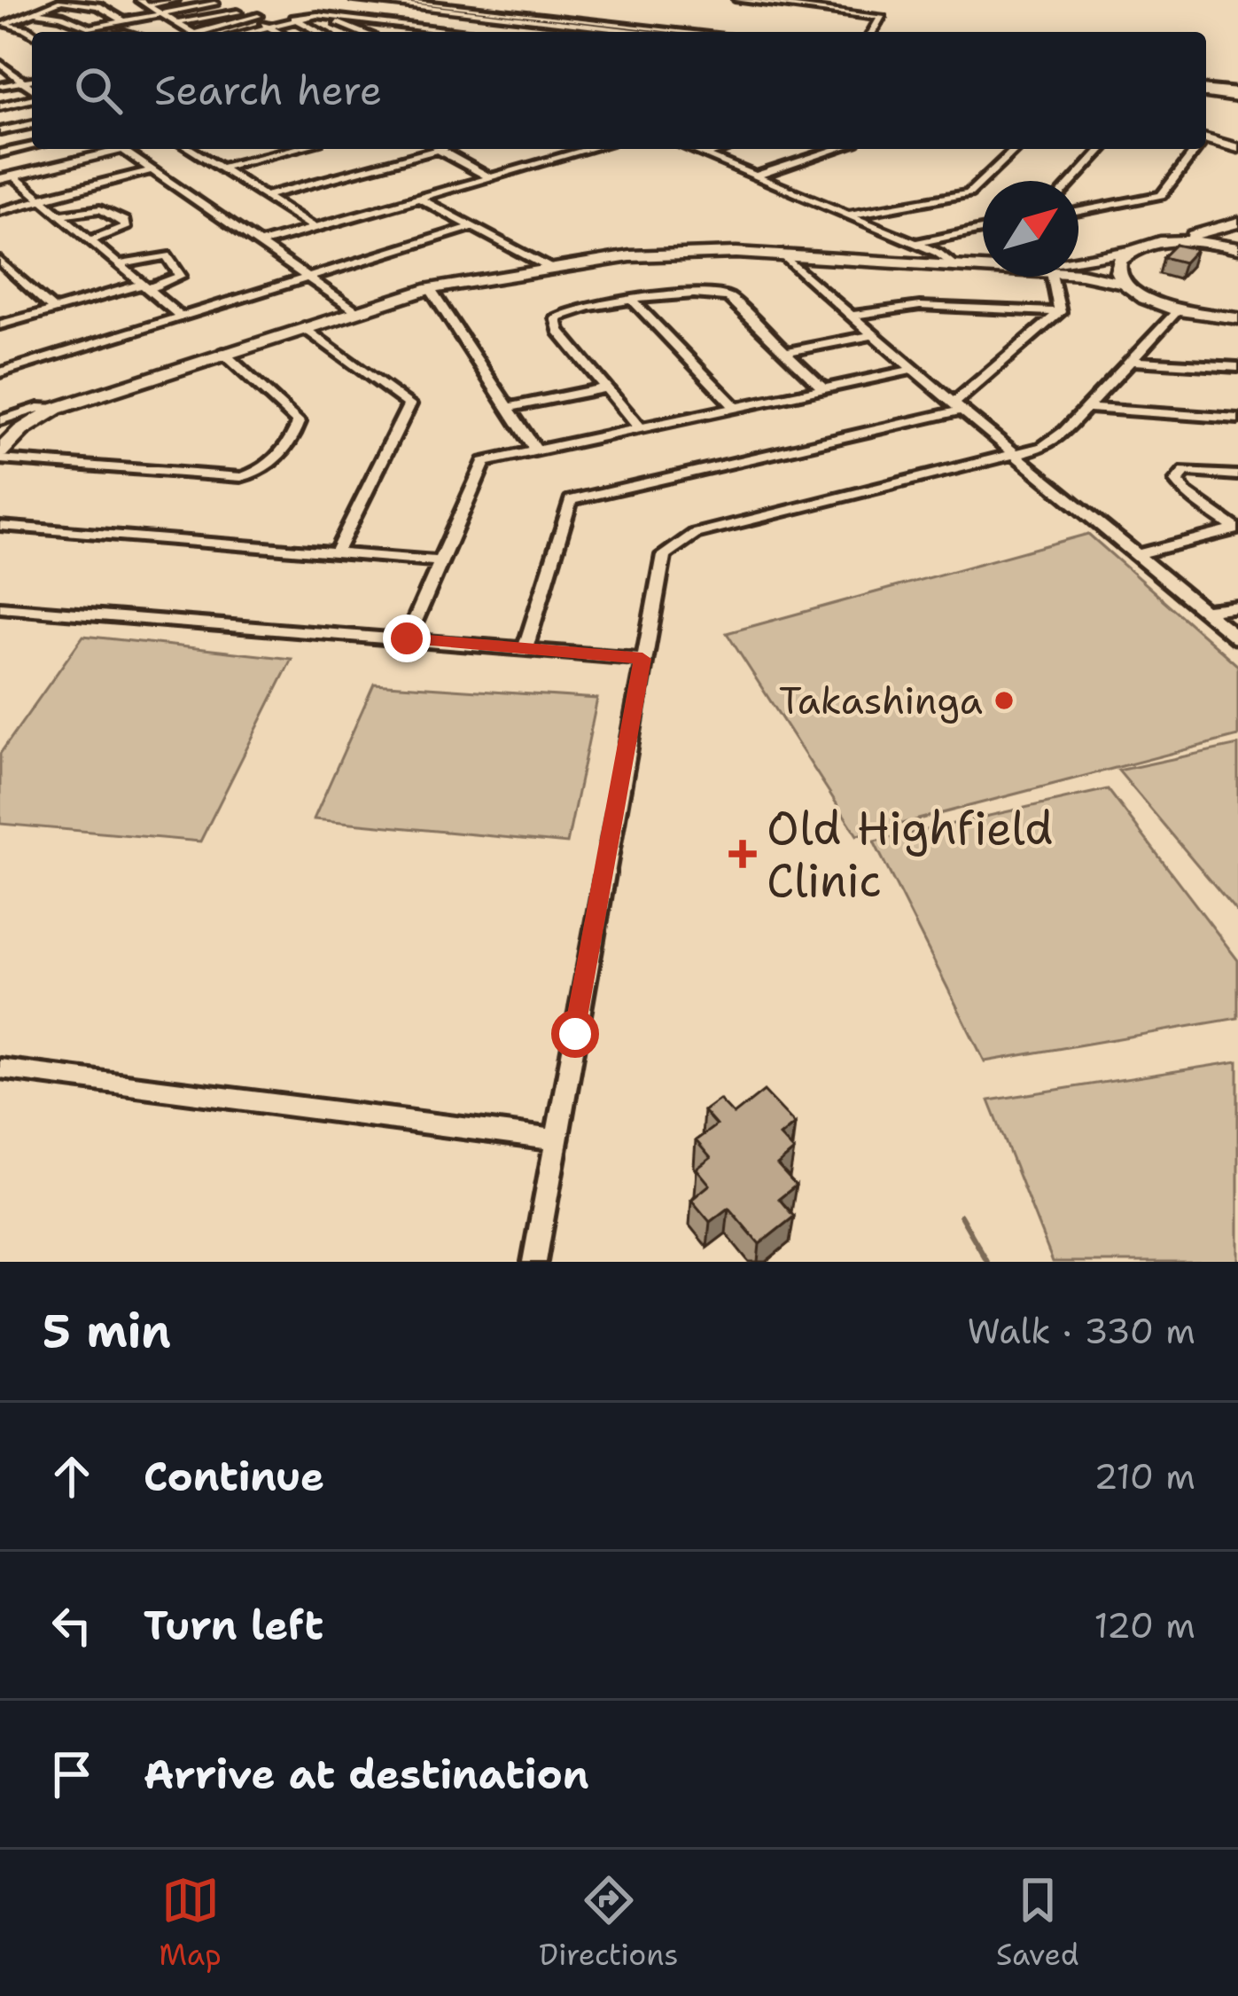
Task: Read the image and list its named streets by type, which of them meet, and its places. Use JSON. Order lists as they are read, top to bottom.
{
  "places": {
    "other": ["Takashinga"],
    "health": ["Old Highfield Clinic"]
  },
  "north": "top right",
  "page": {
    "search": "Search here",
    "heading": ["5 min", "Walk · 330 m"],
    "list": [
      ["Continue", "210 m"],
      ["Turn left", "120 m"],
      "Arrive at destination"
    ],
    "nav": ["Map", "Directions", "Saved"]
  }
}
